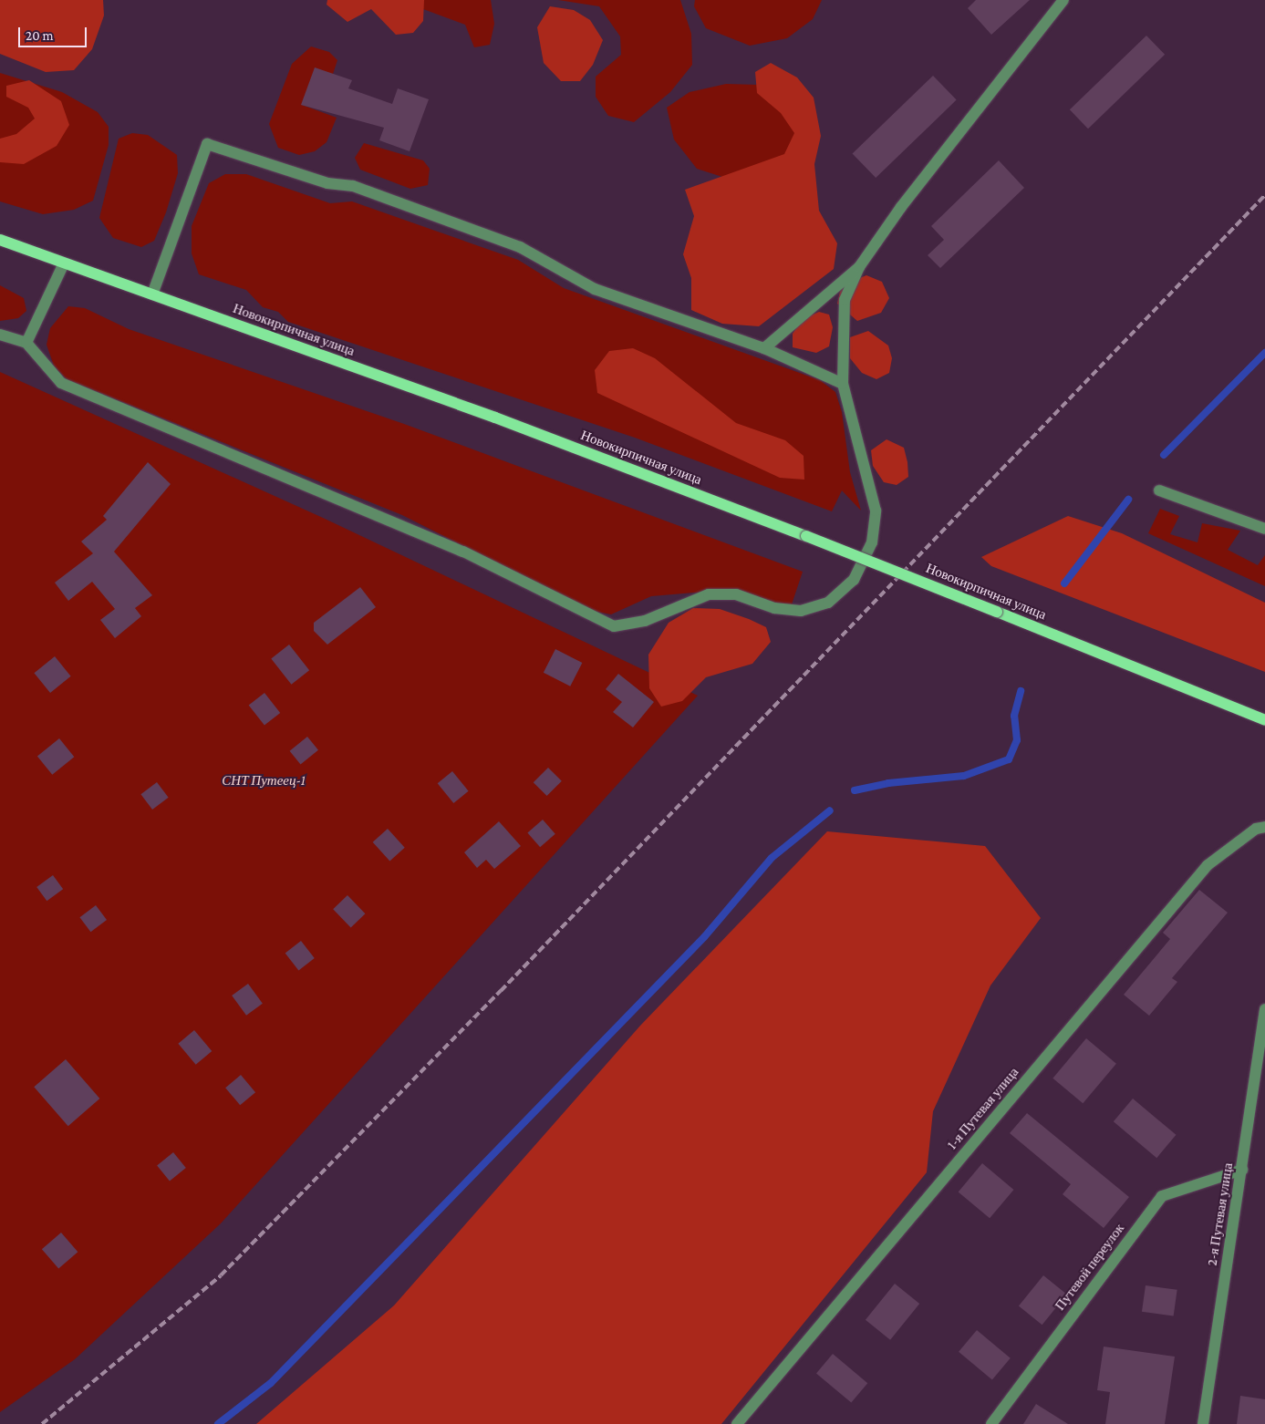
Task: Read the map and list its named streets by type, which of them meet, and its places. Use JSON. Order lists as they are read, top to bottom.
{
  "streets": {
    "main road": ["Новокирпичная улица"],
    "street": ["1-я Путевая улица", "2-я Путевая улица", "Путевой переулок"]
  },
  "crossings": [
    ["2-я Путевая улица", "Путевой переулок"]
  ],
  "parks": ["СНТ Путеец-1"],
  "scale_bar": "20 m"
}
